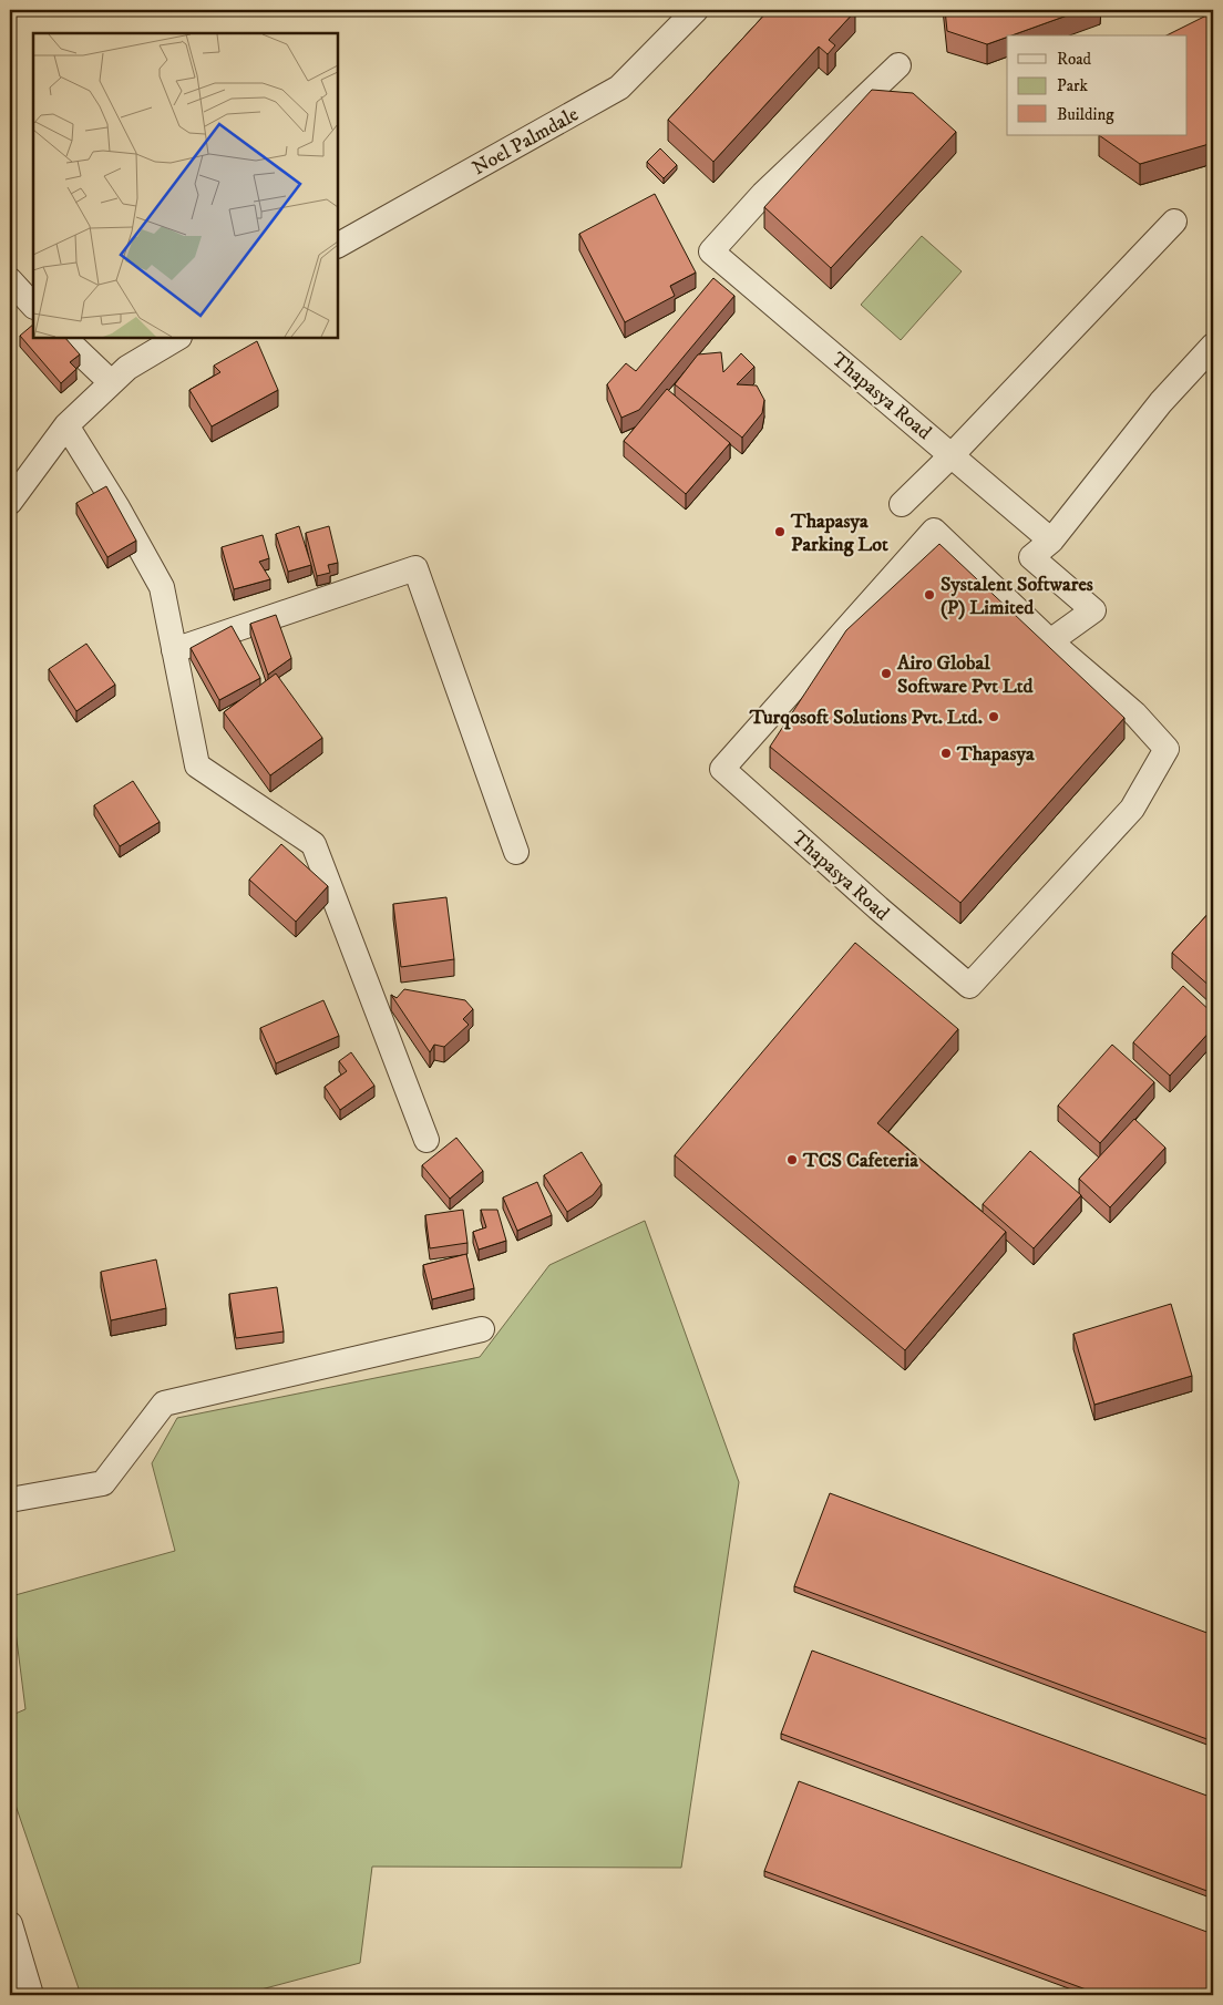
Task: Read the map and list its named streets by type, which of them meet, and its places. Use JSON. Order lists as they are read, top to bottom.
{
  "streets": {
    "street": ["Noel Palmdale", "Thapasya Road"]
  },
  "places": [
    "Thapasya Parking Lot",
    "Systalent Softwares (P) Limited",
    "Airo Global Software Pvt Ltd",
    "Turqosoft Solutions Pvt. Ltd.",
    "Thapasya",
    "TCS Cafeteria"
  ],
  "legend": ["Road", "Park", "Building"]
}
